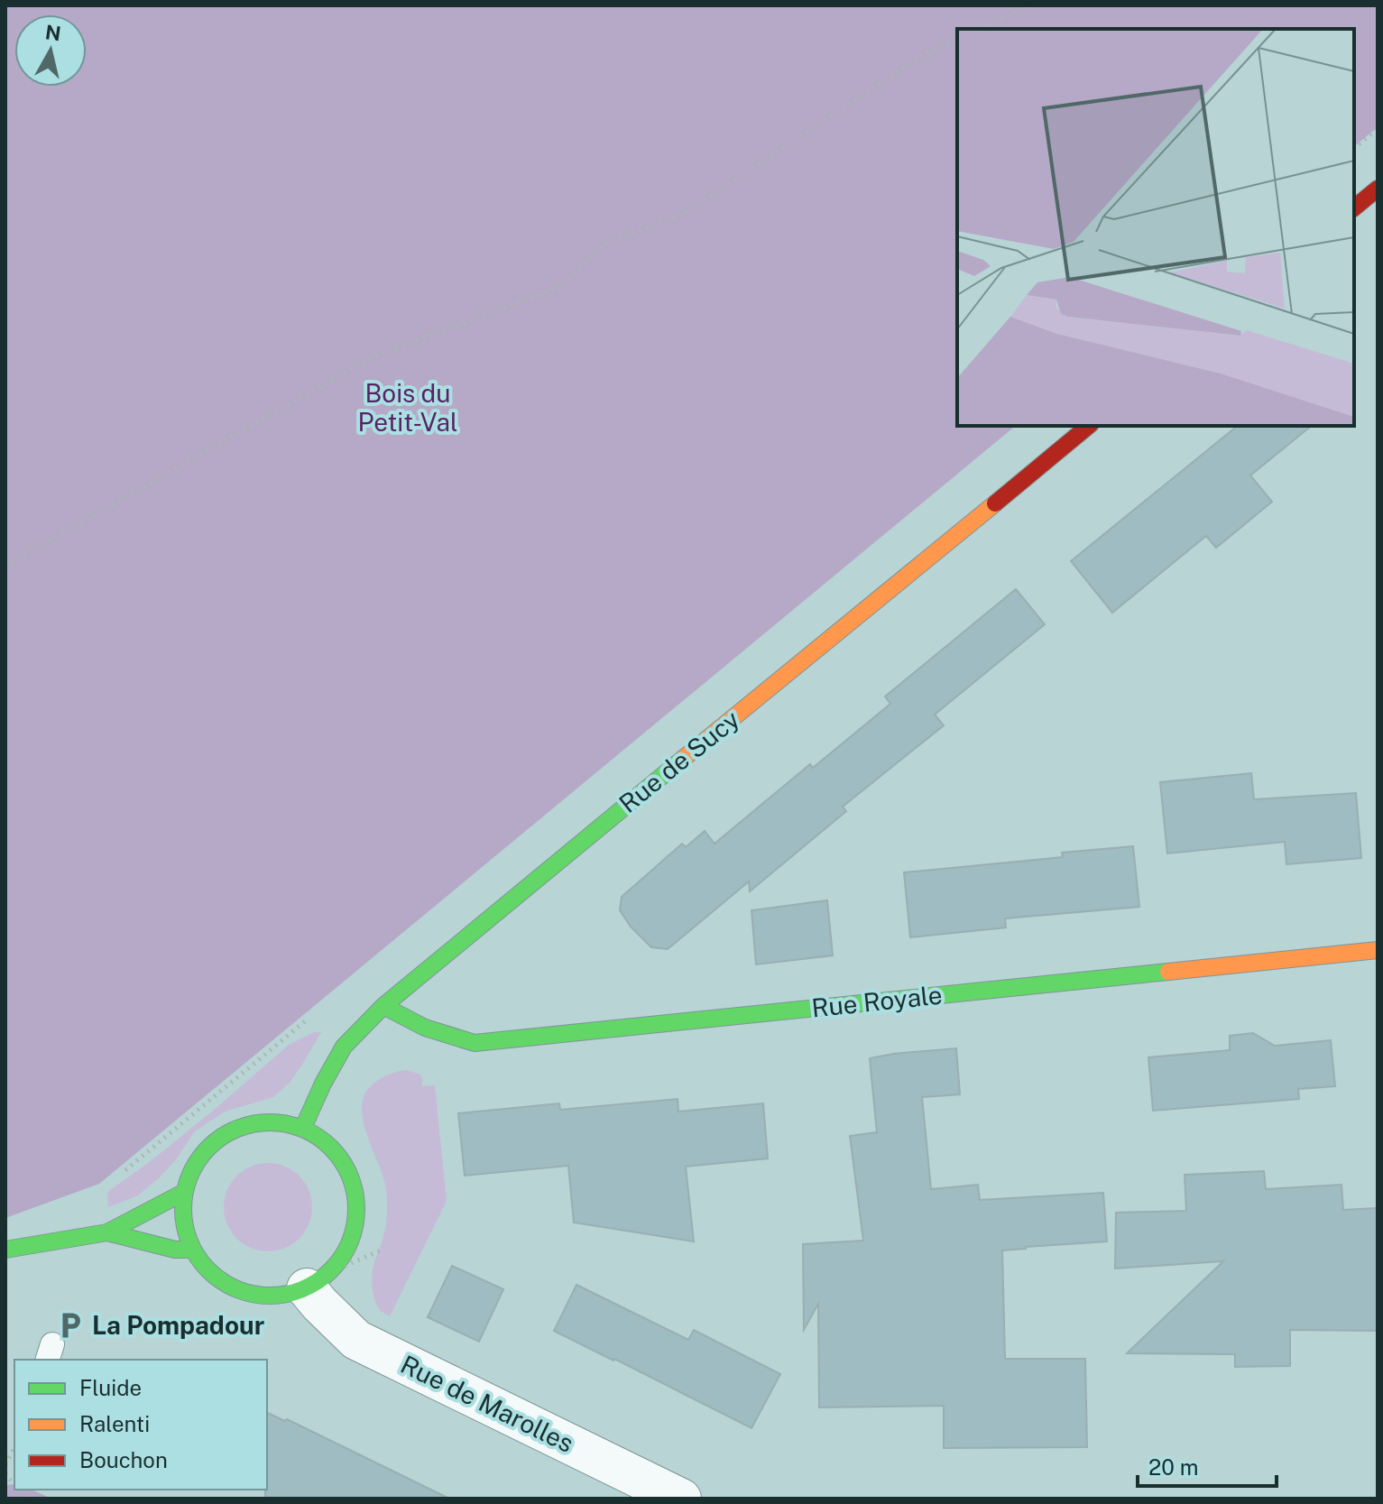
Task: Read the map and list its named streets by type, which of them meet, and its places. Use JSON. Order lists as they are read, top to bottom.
{
  "streets": {
    "main road": ["Rue de Sucy", "Rue Royale"],
    "street": ["Rue de Marolles"]
  },
  "crossings": [
    ["Rue de Sucy", "Rue Royale"],
    ["Rue de Sucy", "Rue de Marolles"]
  ],
  "parks": ["Bois du Petit-Val"],
  "places": {
    "parking": ["La Pompadour"]
  },
  "legend": ["Fluide", "Ralenti", "Bouchon"],
  "scale_bar": "20 m",
  "north": "top"
}
